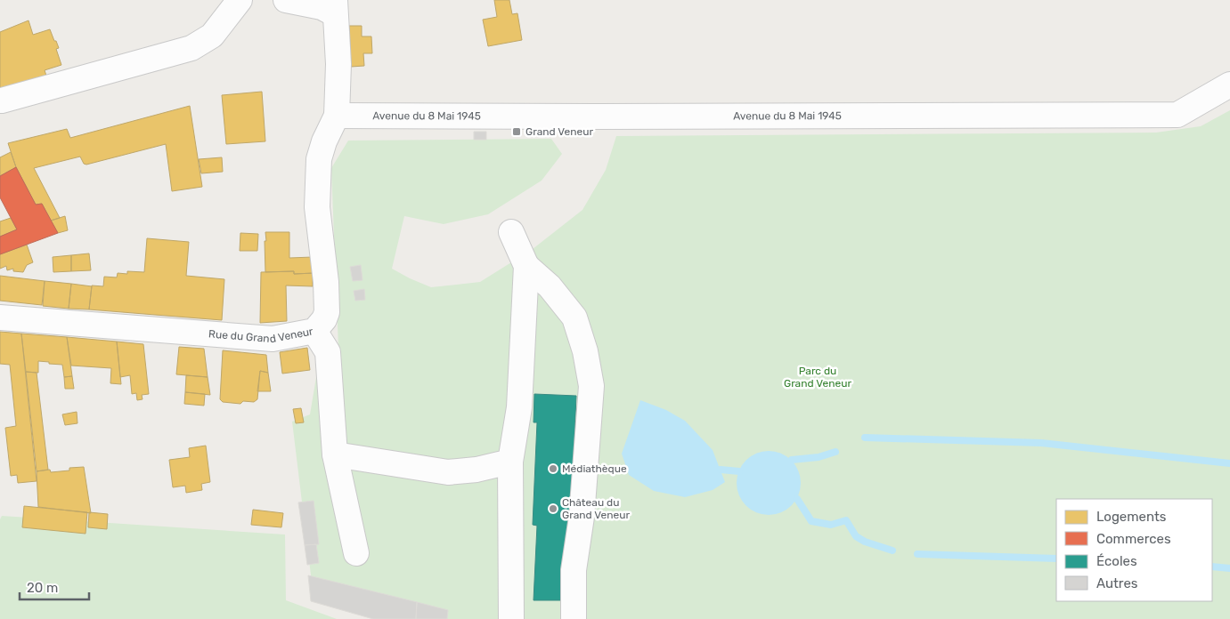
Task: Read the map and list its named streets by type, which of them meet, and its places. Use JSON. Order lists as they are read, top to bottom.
{
  "streets": {
    "street": ["Avenue du 8 Mai 1945", "Rue du Grand Veneur"]
  },
  "crossings": [
    ["Avenue du 8 Mai 1945", "Rue du Grand Veneur"]
  ],
  "parks": ["Parc du Grand Veneur"],
  "places": {
    "transit": ["Grand Veneur"],
    "other": ["Médiathèque", "Château du Grand Veneur"]
  },
  "legend": [
    "Logements",
    "Commerces",
    "Écoles",
    "Autres"
  ],
  "scale_bar": "20 m"
}
